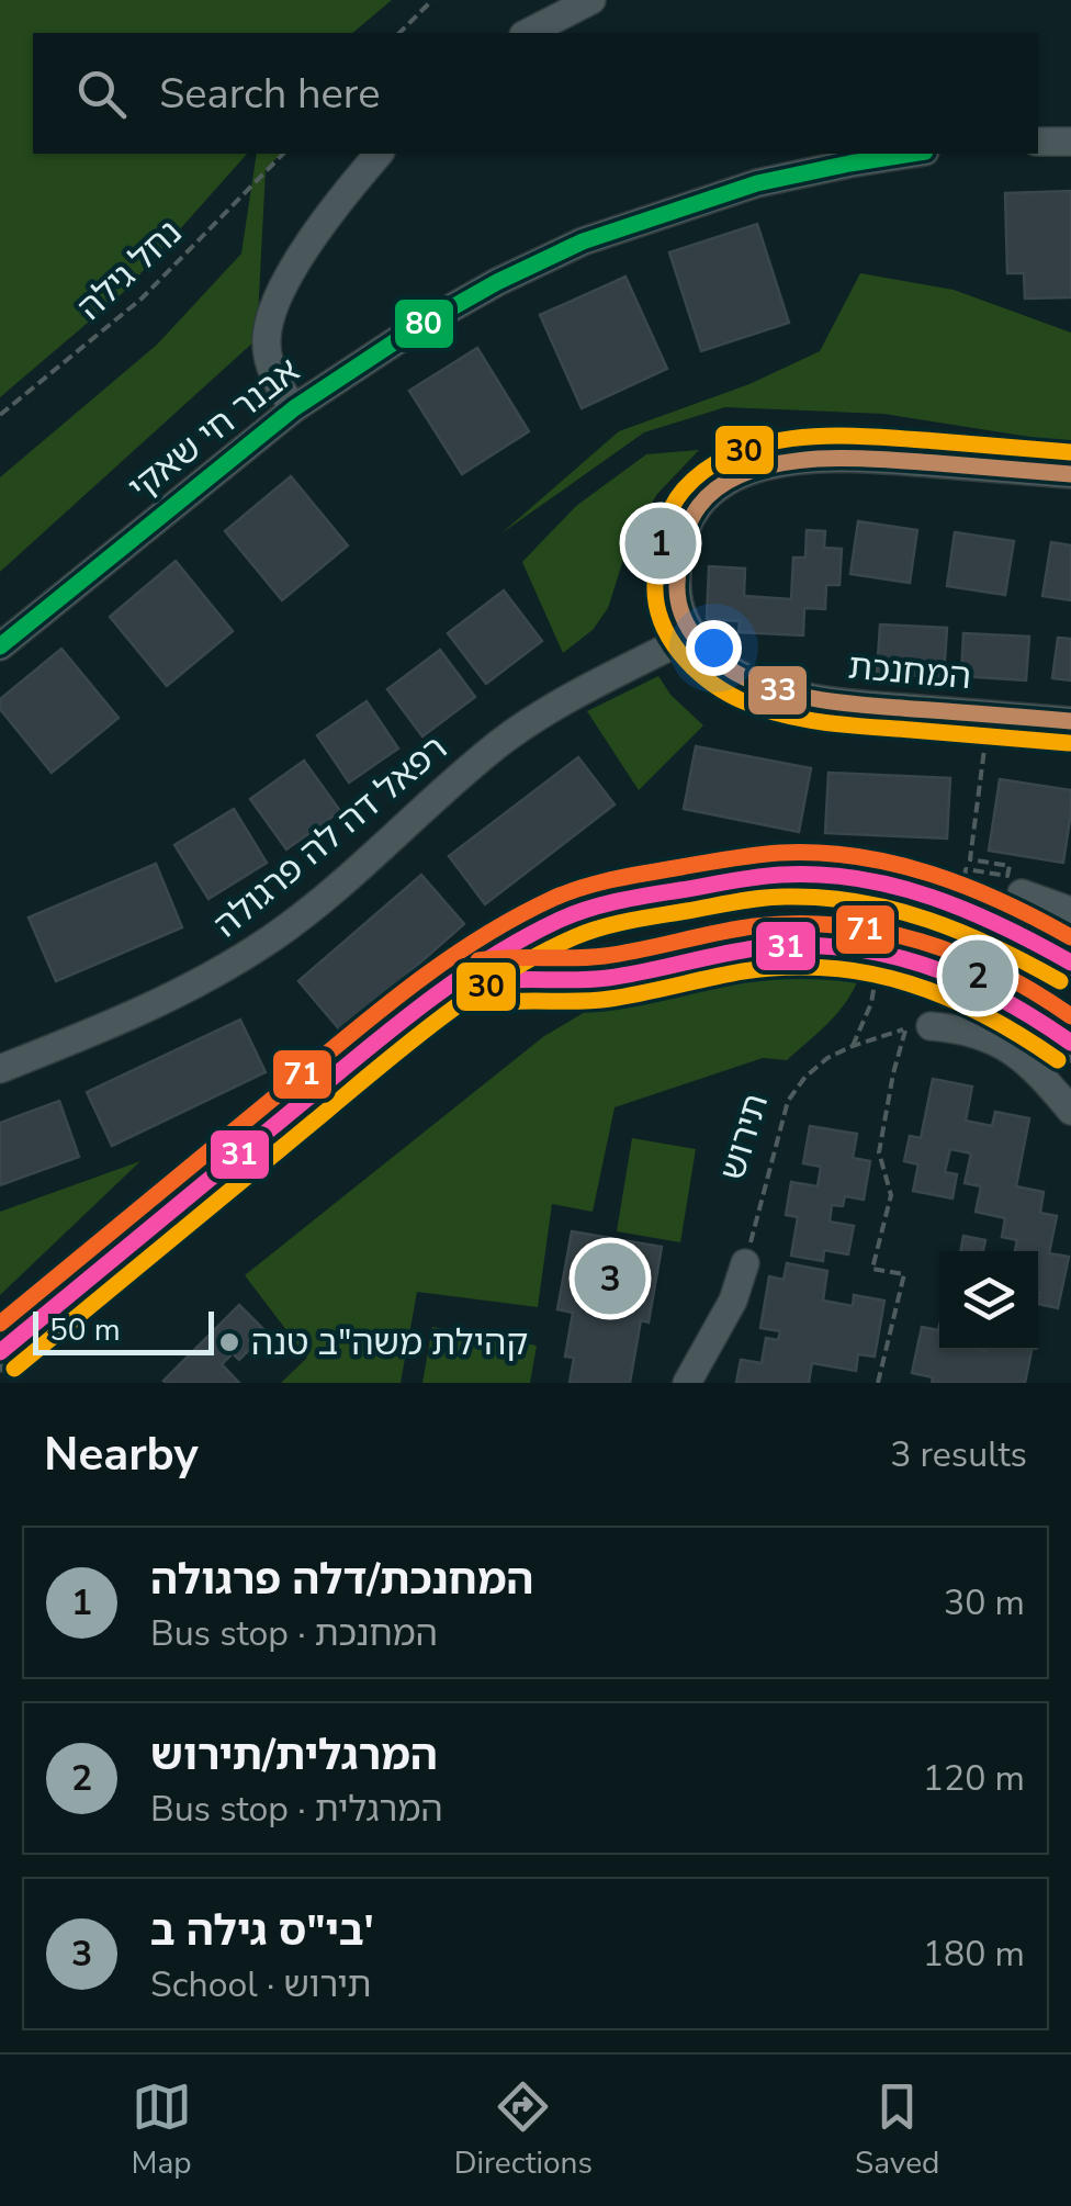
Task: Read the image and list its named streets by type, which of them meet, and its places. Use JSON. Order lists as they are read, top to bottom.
{
  "streets": {
    "street": ["אבנר חי שאקי", "המחנכת", "רפאל דה לה פרגולה"],
    "path": ["נחל גילה", "תירוש"]
  },
  "crossings": [
    ["המחנכת", "רפאל דה לה פרגולה"]
  ],
  "places": ["קהילת משה\"ב טנה"],
  "lines": [
    "transit line 80",
    "transit line 30",
    "transit line 33",
    "transit line 71",
    "transit line 31"
  ],
  "scale_bar": "50 m",
  "page": {
    "search": "Search here",
    "pins": ["1", "2", "3"],
    "scale": "50 m",
    "heading": ["Nearby", "3 results"],
    "list": [
      {
        "mark": "1",
        "name": "המחנכת/דלה פרגולה",
        "note": "Bus stop · המחנכת",
        "value": "30 m"
      },
      {
        "mark": "2",
        "name": "המרגלית/תירוש",
        "note": "Bus stop · המרגלית",
        "value": "120 m"
      },
      {
        "mark": "3",
        "name": "בי\"ס גילה ב'",
        "note": "School · תירוש",
        "value": "180 m"
      }
    ],
    "nav": ["Map", "Directions", "Saved"]
  }
}
